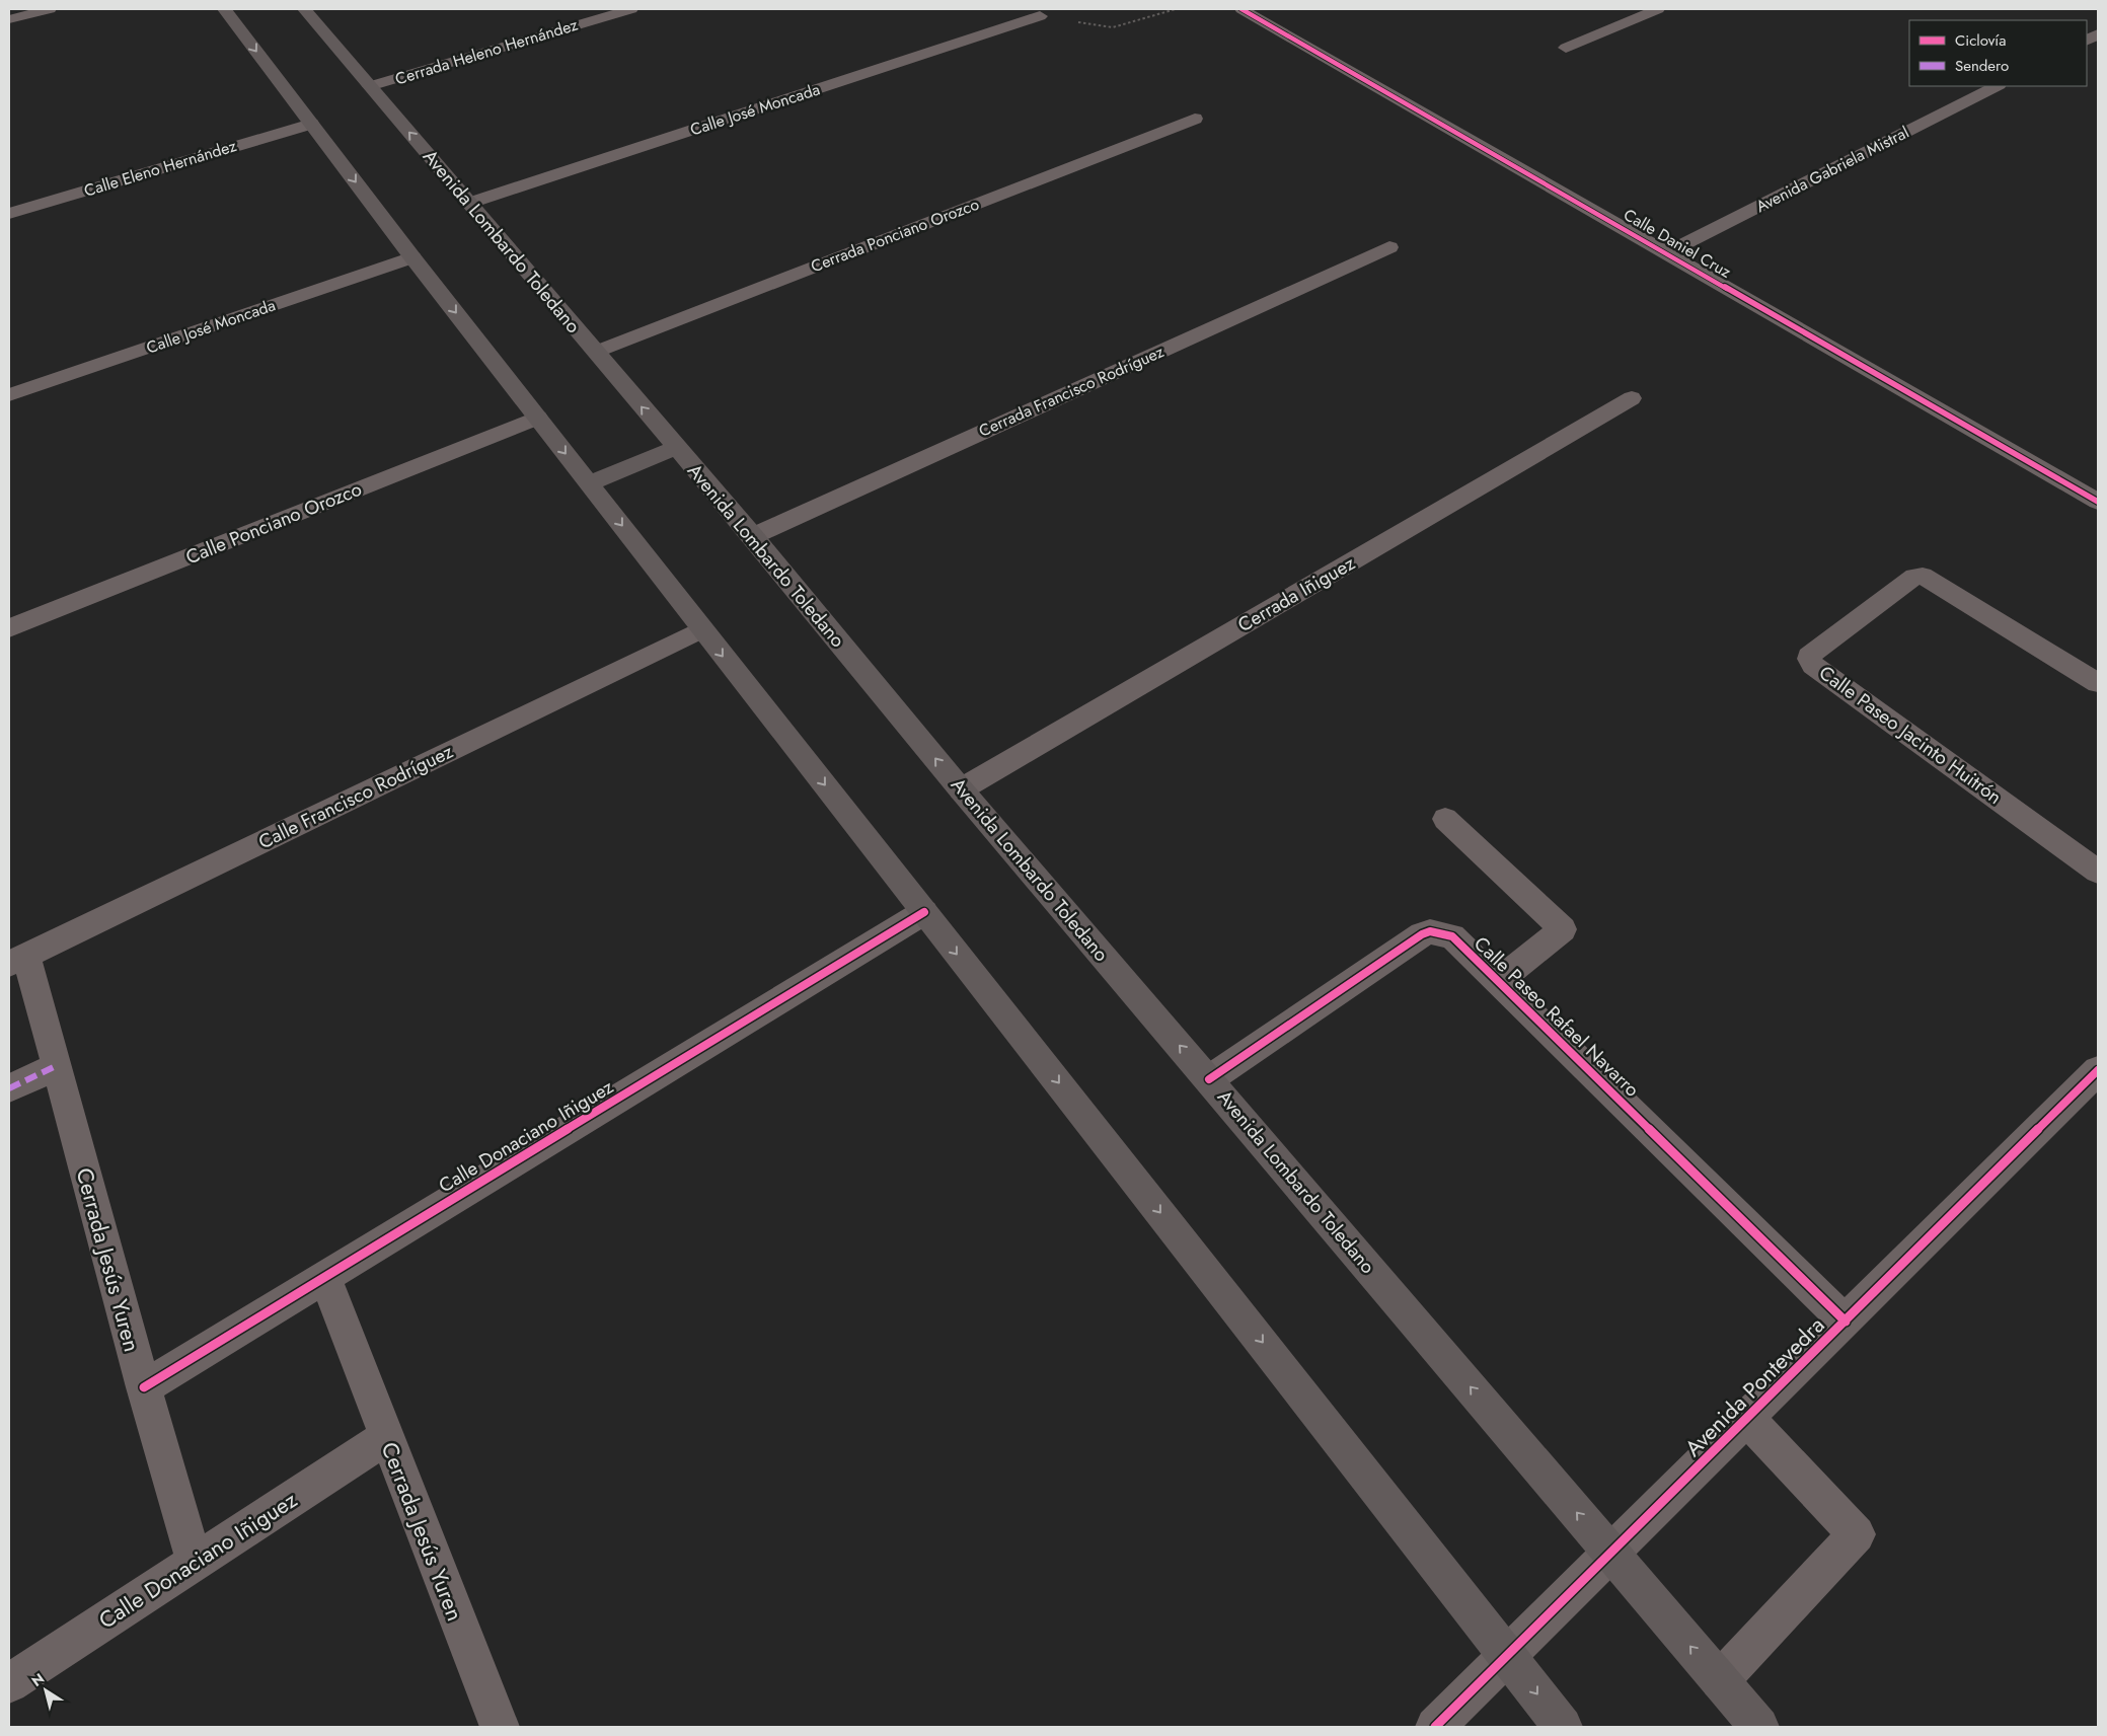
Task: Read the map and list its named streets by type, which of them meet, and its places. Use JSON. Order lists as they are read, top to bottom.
{
  "streets": {
    "main road": ["Avenida Lombardo Toledano"],
    "street": [
      "Cerrada Heleno Hernández",
      "Calle José Moncada",
      "Calle Eleno Hernández",
      "Avenida Gabriela Mistral",
      "Cerrada Ponciano Orozco",
      "Calle Daniel Cruz",
      "Cerrada Francisco Rodríguez",
      "Calle Ponciano Orozco",
      "Cerrada Iñiguez",
      "Calle Paseo Jacinto Huitrón",
      "Calle Francisco Rodríguez",
      "Calle Paseo Rafael Navarro",
      "Calle Donaciano Iñiguez",
      "Cerrada Jesús Yuren",
      "Avenida Pontevedra"
    ]
  },
  "crossings": [
    ["Cerrada Heleno Hernández", "Avenida Lombardo Toledano"],
    ["Calle José Moncada", "Avenida Lombardo Toledano"],
    ["Avenida Gabriela Mistral", "Calle Daniel Cruz"],
    ["Cerrada Ponciano Orozco", "Avenida Lombardo Toledano"],
    ["Avenida Lombardo Toledano", "Cerrada Francisco Rodríguez"],
    ["Avenida Lombardo Toledano", "Cerrada Iñiguez"],
    ["Avenida Lombardo Toledano", "Calle Paseo Rafael Navarro"],
    ["Avenida Lombardo Toledano", "Avenida Pontevedra"],
    ["Calle Francisco Rodríguez", "Cerrada Jesús Yuren"],
    ["Calle Paseo Rafael Navarro", "Avenida Pontevedra"],
    ["Calle Donaciano Iñiguez", "Cerrada Jesús Yuren"]
  ],
  "legend": ["Ciclovía", "Sendero"],
  "north": "top left"
}
